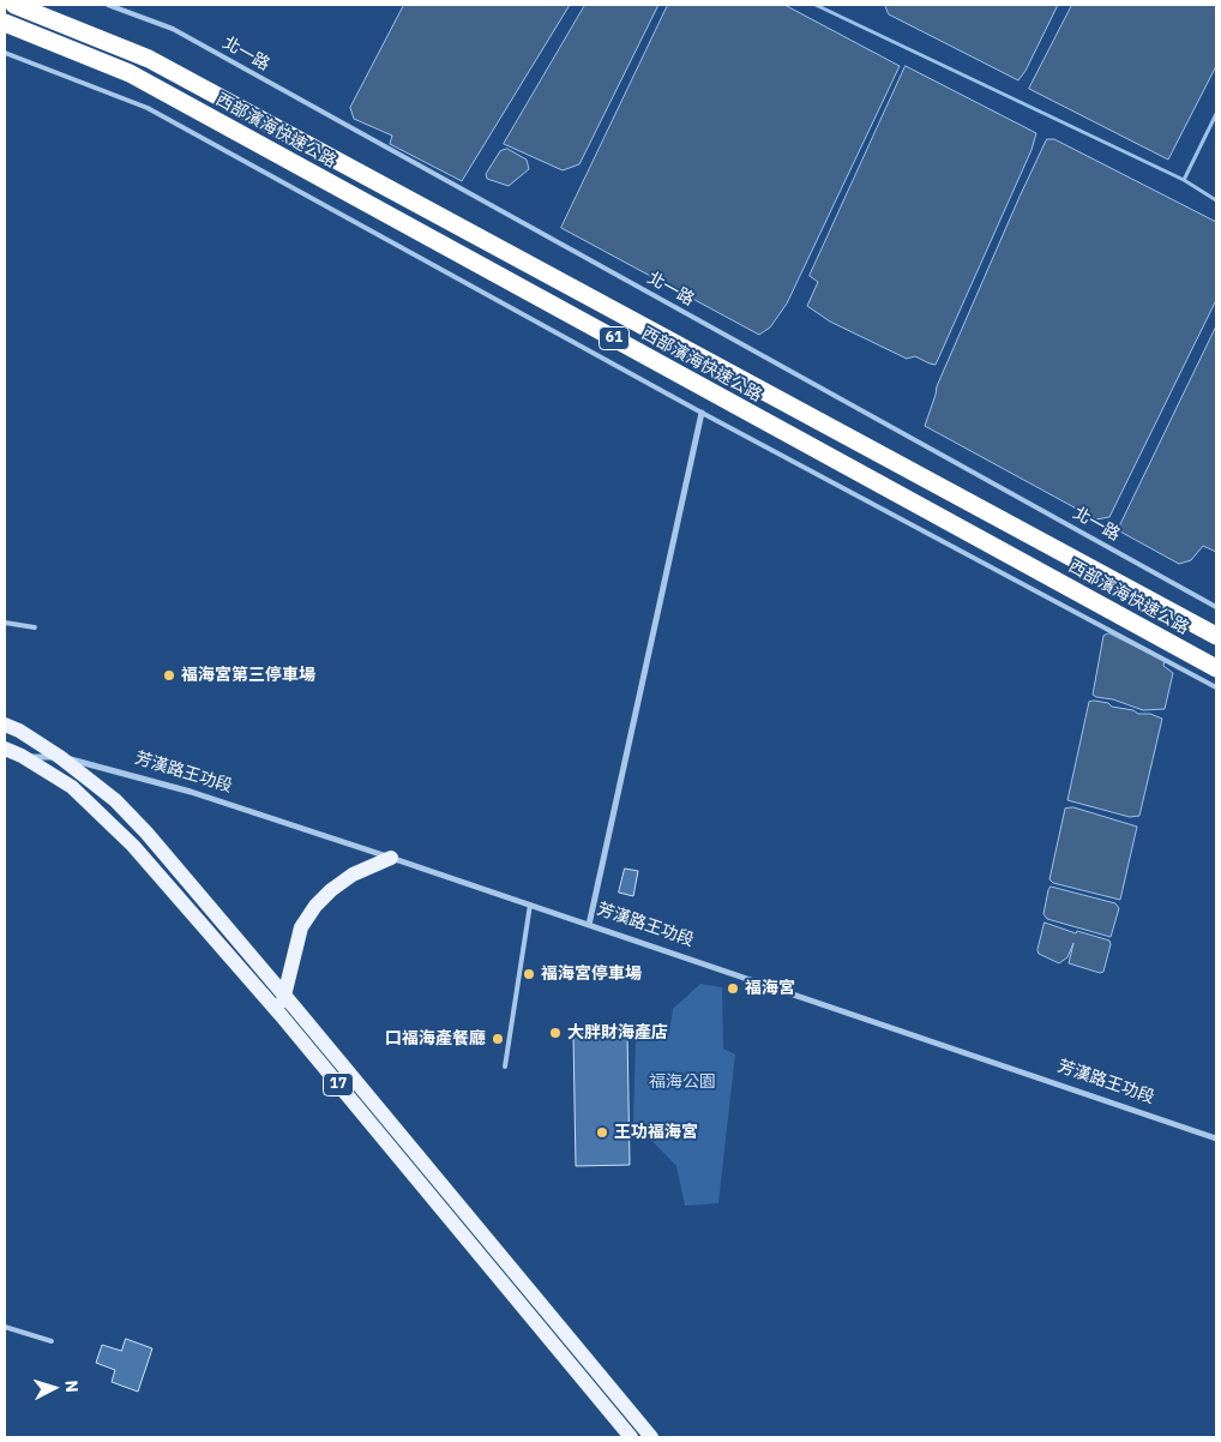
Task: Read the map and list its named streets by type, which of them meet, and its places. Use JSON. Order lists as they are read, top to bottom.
{
  "streets": {
    "highway": ["西部濱海快速公路", "61"],
    "main road": ["17"],
    "street": ["芳漢路王功段"],
    "lane": ["北一路"]
  },
  "crossings": [
    ["芳漢路王功段", "17"]
  ],
  "parks": ["福海公園"],
  "places": [
    "福海宮第三停車場",
    "福海宮停車場",
    "福海宮",
    "大胖財海產店",
    "口福海產餐廳",
    "王功福海宮"
  ],
  "north": "right"
}
